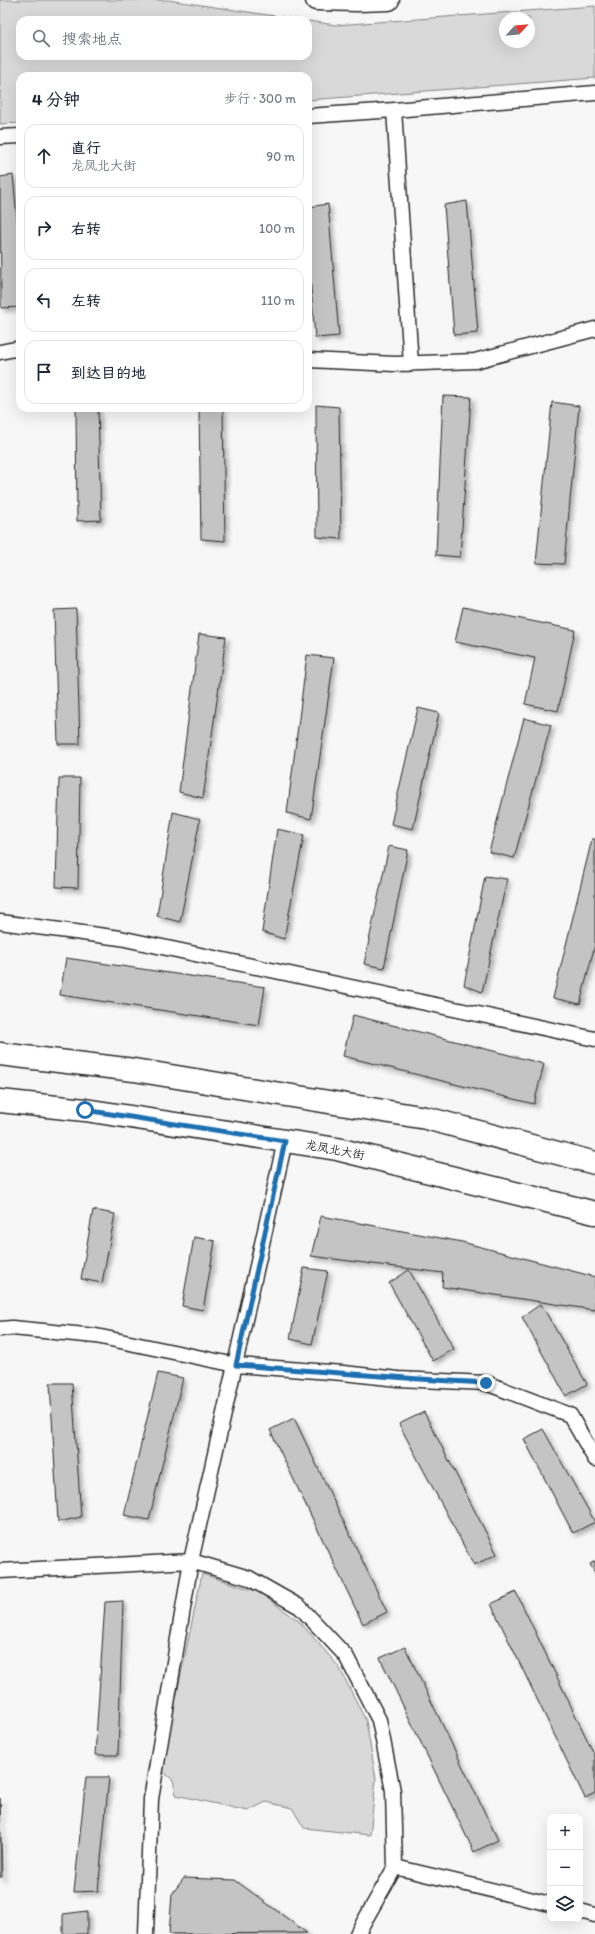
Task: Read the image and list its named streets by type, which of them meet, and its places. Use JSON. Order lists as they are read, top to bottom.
{
  "streets": {
    "main road": ["龙凤北大街"]
  },
  "north": "top right",
  "page": {
    "search": "搜索地点",
    "heading": ["4 分钟", "步行 · 300 m"],
    "list": [
      ["直行", "龙凤北大街", "90 m"],
      ["右转", "100 m"],
      ["左转", "110 m"],
      "到达目的地"
    ],
    "map_buttons": ["+", "−"]
  }
}
